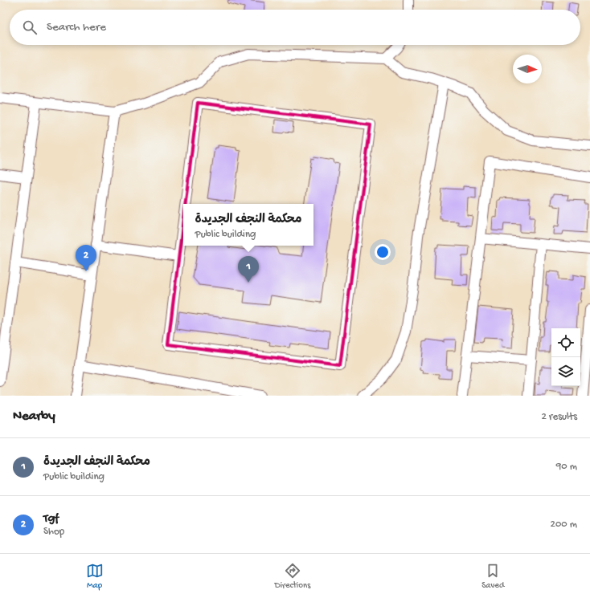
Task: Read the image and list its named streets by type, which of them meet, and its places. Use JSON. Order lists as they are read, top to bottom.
{
  "north": "right",
  "page": {
    "search": "Search here",
    "popup": ["محكمة النجف الجديدة", "Public building"],
    "pins": ["2", "1"],
    "heading": ["Nearby", "2 results"],
    "list": [
      {
        "mark": "1",
        "name": "محكمة النجف الجديدة",
        "note": "Public building",
        "value": "90 m"
      },
      {
        "mark": "2",
        "name": "Tgf",
        "note": "Shop",
        "value": "200 m"
      }
    ],
    "nav": ["Map", "Directions", "Saved"]
  }
}
